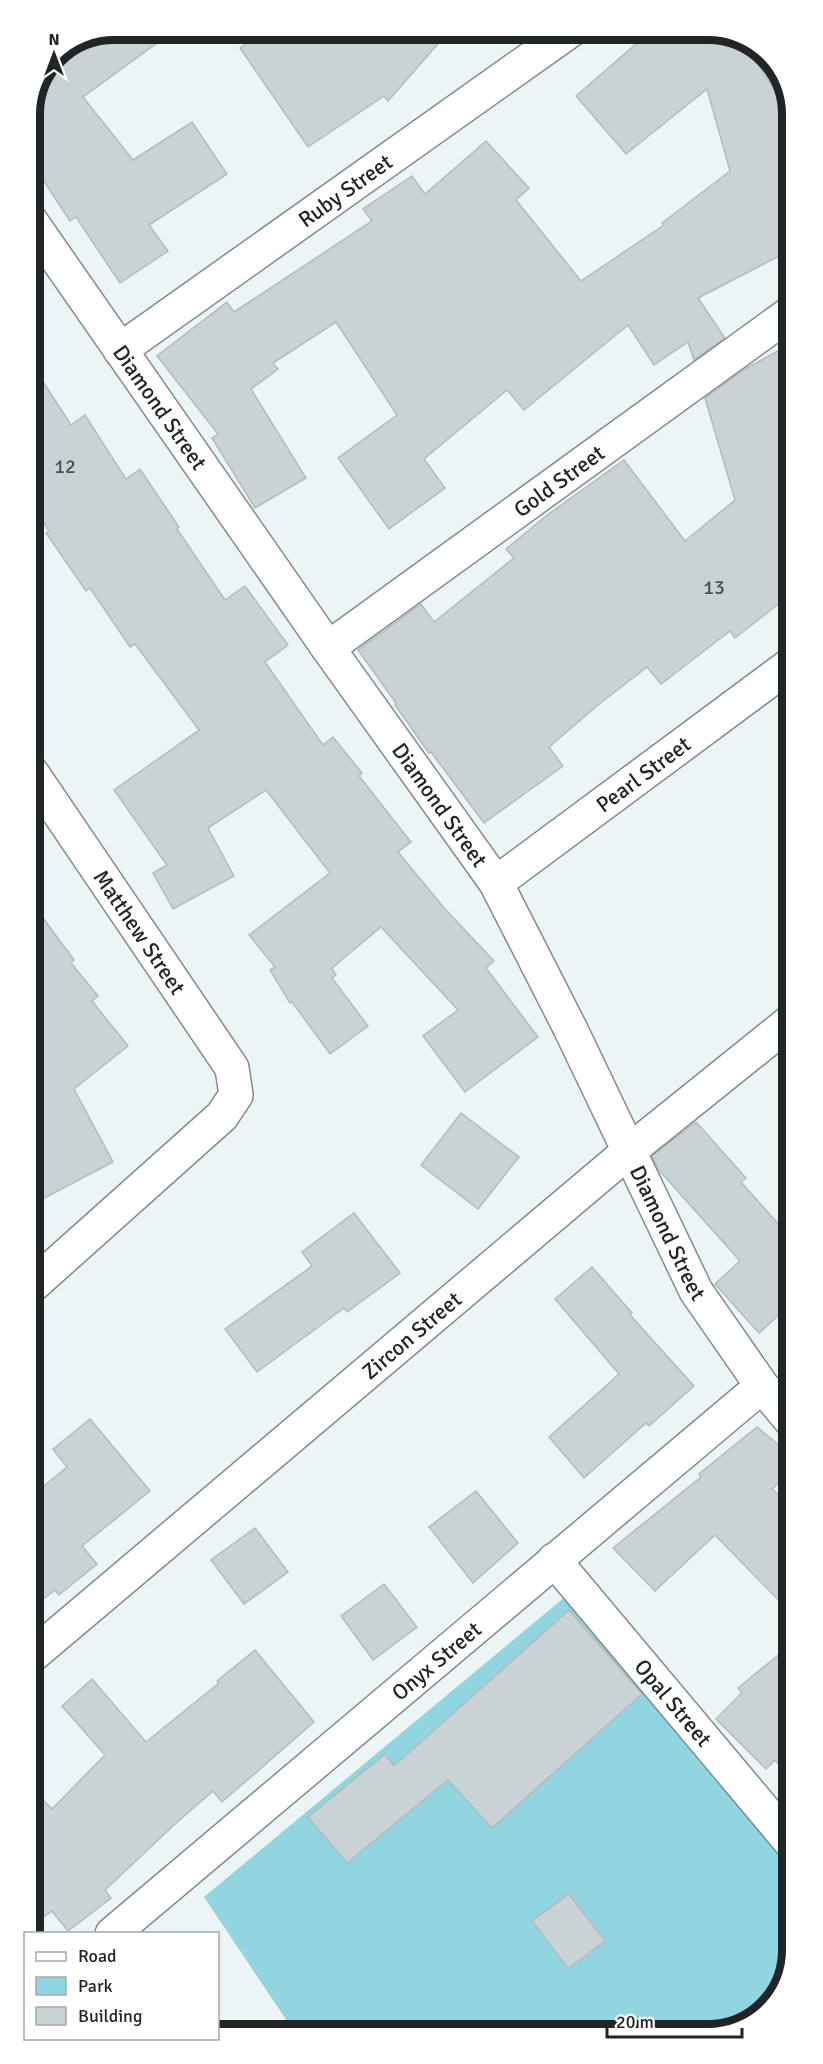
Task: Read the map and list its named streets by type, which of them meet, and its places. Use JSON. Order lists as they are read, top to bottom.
{
  "streets": {
    "street": [
      "Ruby Street",
      "Diamond Street",
      "Gold Street",
      "Pearl Street",
      "Matthew Street",
      "Zircon Street",
      "Onyx Street",
      "Opal Street"
    ]
  },
  "crossings": [
    ["Ruby Street", "Diamond Street"],
    ["Diamond Street", "Gold Street"],
    ["Diamond Street", "Pearl Street"],
    ["Diamond Street", "Zircon Street"],
    ["Diamond Street", "Onyx Street"],
    ["Onyx Street", "Opal Street"]
  ],
  "house_numbers": ["12", "13"],
  "legend": ["Road", "Park", "Building"],
  "scale_bar": "20 m",
  "north": "top"
}
